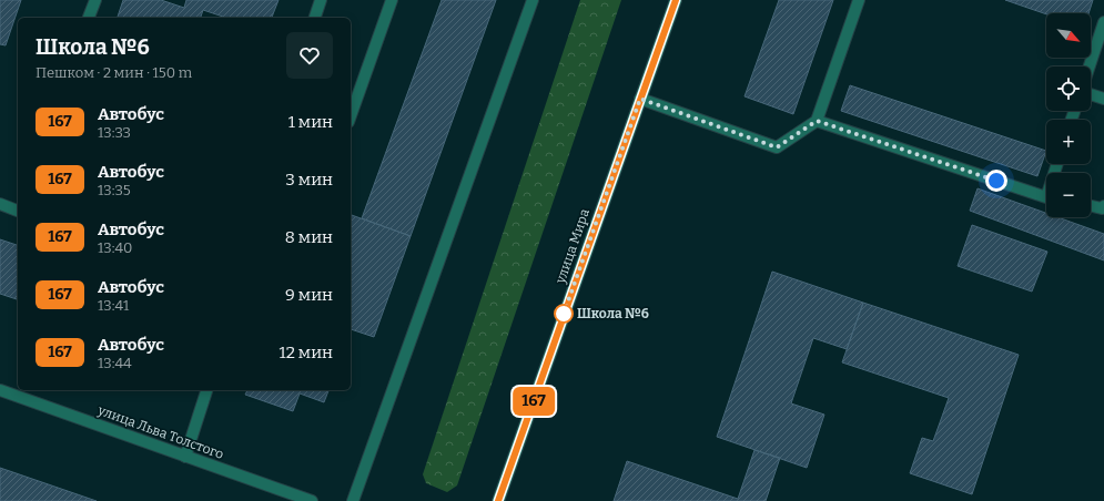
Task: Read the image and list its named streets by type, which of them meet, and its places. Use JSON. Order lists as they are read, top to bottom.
{
  "streets": {
    "main road": ["улица Мира"],
    "street": ["улица Льва Толстого"]
  },
  "places": ["Школа №6"],
  "lines": ["bus line 167"],
  "north": "bottom right",
  "page": {
    "on_map": "167",
    "map_buttons": ["+", "−"],
    "heading": ["Школа №6", "Пешком · 2 мин · 150 m"],
    "list": [
      {
        "mark": "167",
        "name": "Автобус",
        "note": "13:33",
        "value": "1 мин"
      },
      {
        "mark": "167",
        "name": "Автобус",
        "note": "13:35",
        "value": "3 мин"
      },
      {
        "mark": "167",
        "name": "Автобус",
        "note": "13:40",
        "value": "8 мин"
      },
      {
        "mark": "167",
        "name": "Автобус",
        "note": "13:41",
        "value": "9 мин"
      },
      {
        "mark": "167",
        "name": "Автобус",
        "note": "13:44",
        "value": "12 мин"
      }
    ]
  }
}
